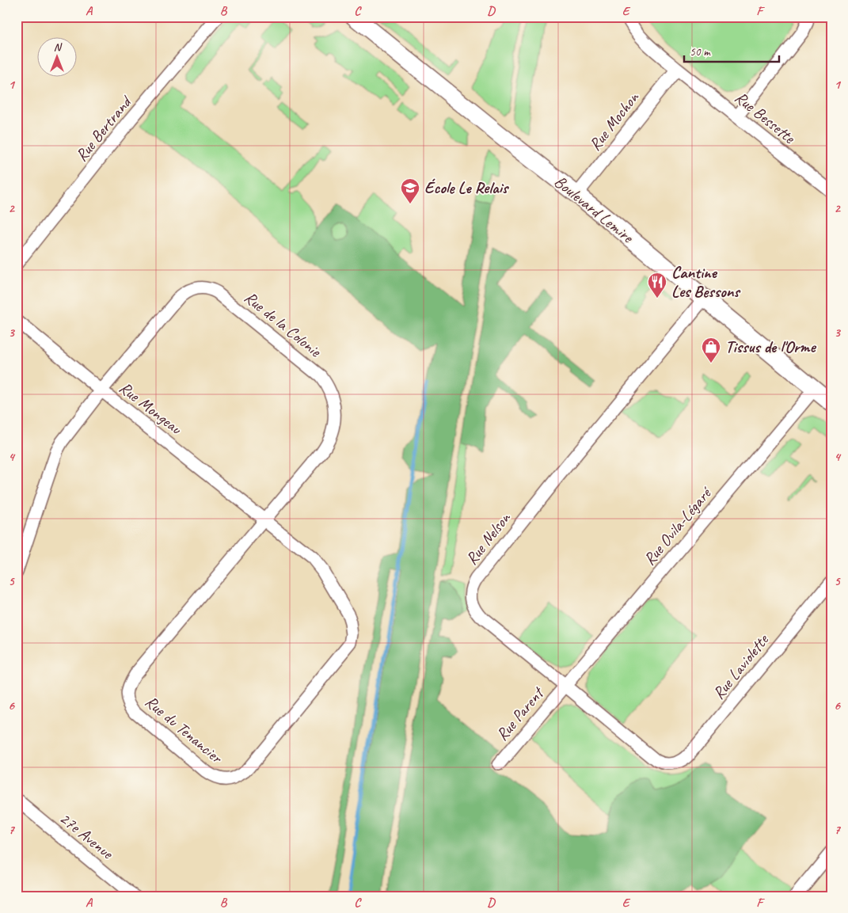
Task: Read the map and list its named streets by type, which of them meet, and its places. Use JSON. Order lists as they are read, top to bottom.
{
  "streets": {
    "main road": ["Boulevard Lemire"],
    "street": [
      "Rue Bessette",
      "Rue Mochon",
      "Rue Bertrand",
      "Rue de la Colonie",
      "Rue Mongeau",
      "Rue Ovila-Légaré",
      "Rue Nelson",
      "Rue Laviolette",
      "Rue Parent",
      "Rue du Tenancier",
      "27e Avenue"
    ]
  },
  "crossings": [
    ["Rue Bessette", "Rue Mochon"],
    ["Rue Mochon", "Boulevard Lemire"],
    ["Boulevard Lemire", "Rue Ovila-Légaré"],
    ["Boulevard Lemire", "Rue Nelson"],
    ["Rue de la Colonie", "Rue Mongeau"],
    ["Rue de la Colonie", "Rue du Tenancier"],
    ["Rue Mongeau", "Rue du Tenancier"],
    ["Rue Ovila-Légaré", "Rue Nelson"],
    ["Rue Ovila-Légaré", "Rue Parent"],
    ["Rue Nelson", "Rue Laviolette"],
    ["Rue Nelson", "Rue Parent"]
  ],
  "places": {
    "school or university": ["École Le Relais"],
    "restaurant": ["Cantine Les Bessons"],
    "shop": ["Tissus de l'Orme"]
  },
  "scale_bar": "50 m",
  "north": "top",
  "grid": {
    "columns": [
      "A",
      "B",
      "C",
      "D",
      "E",
      "F"
    ],
    "rows": [
      "1",
      "2",
      "3",
      "4",
      "5",
      "6",
      "7"
    ]
  }
}
